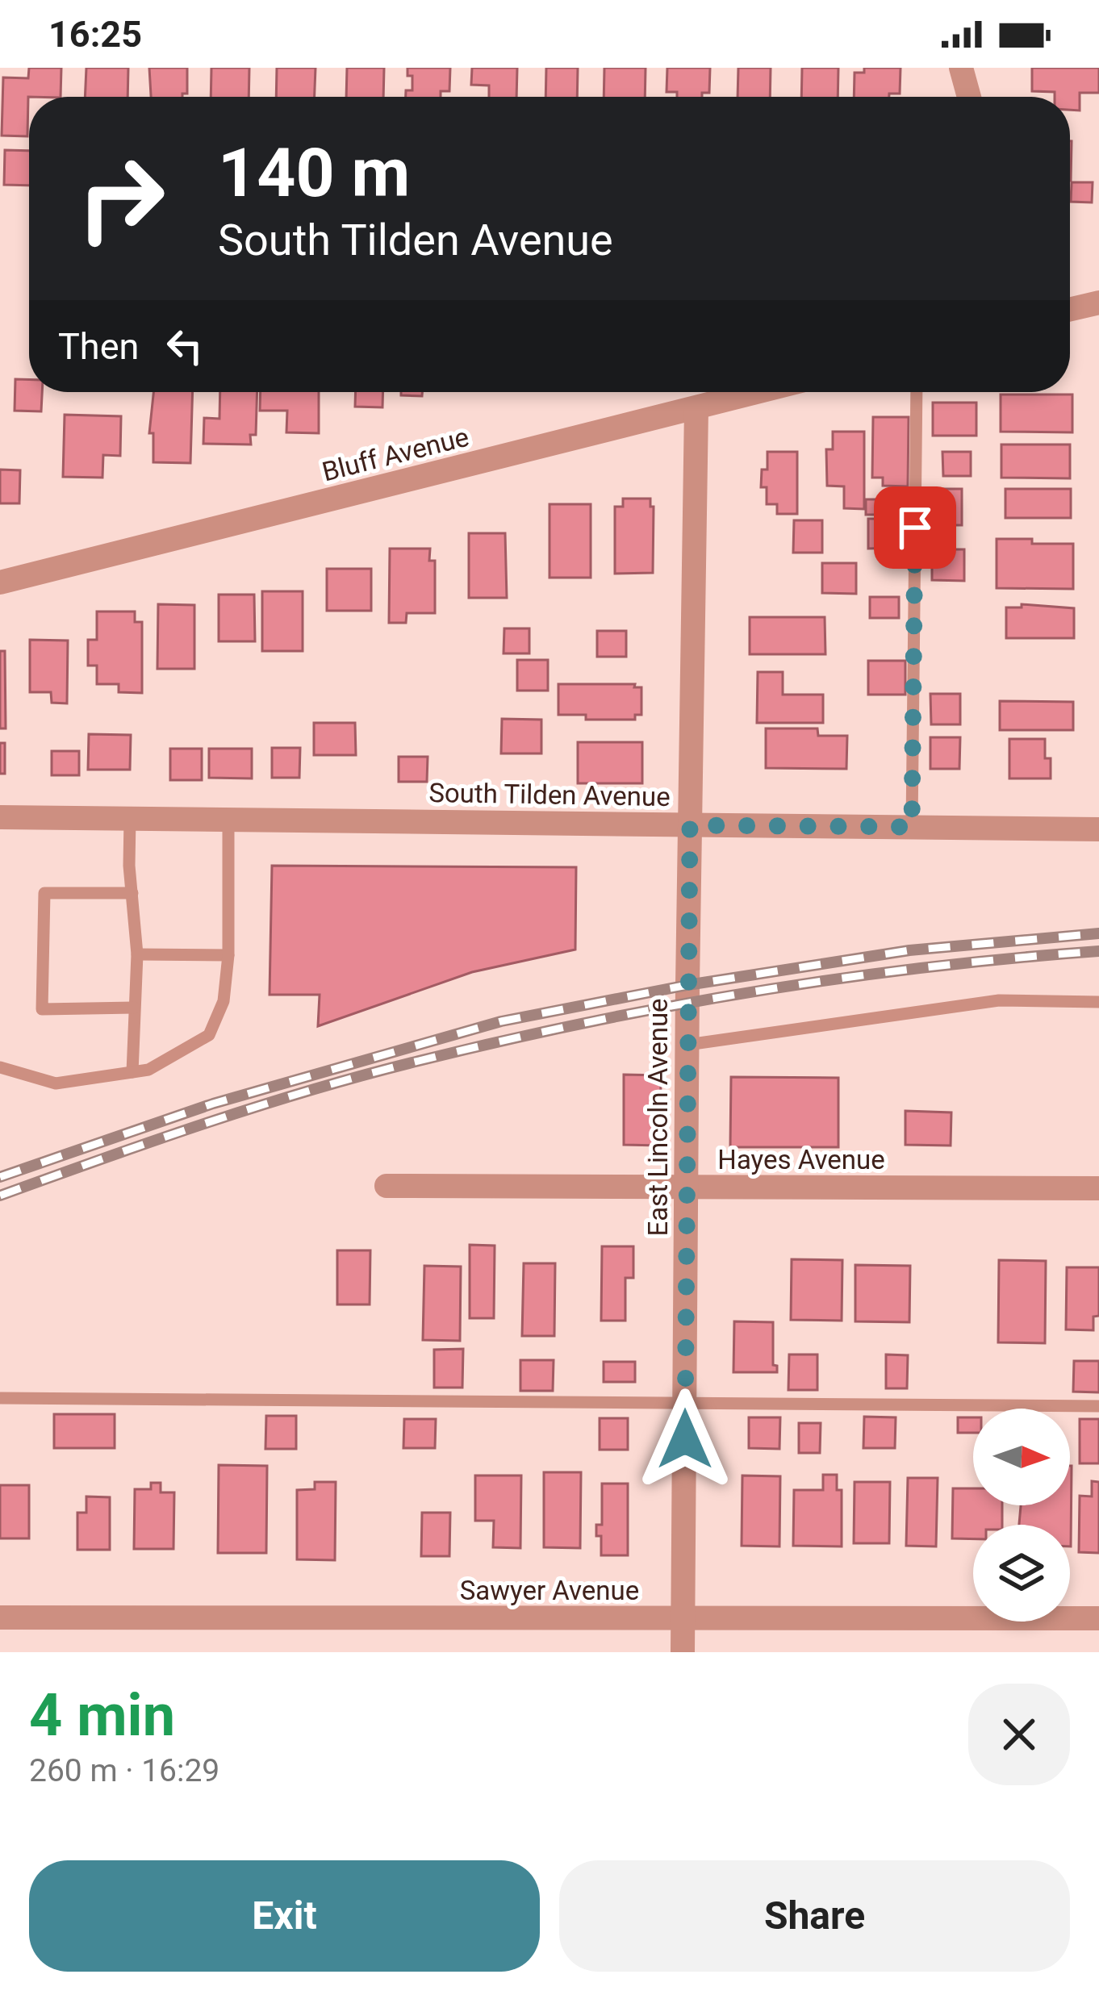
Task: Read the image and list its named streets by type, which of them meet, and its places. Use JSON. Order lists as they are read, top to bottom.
{
  "streets": {
    "street": [
      "Bluff Avenue",
      "South Tilden Avenue",
      "East Lincoln Avenue",
      "Hayes Avenue",
      "Sawyer Avenue"
    ]
  },
  "crossings": [
    ["Bluff Avenue", "East Lincoln Avenue"],
    ["South Tilden Avenue", "East Lincoln Avenue"],
    ["East Lincoln Avenue", "Hayes Avenue"],
    ["East Lincoln Avenue", "Sawyer Avenue"]
  ],
  "north": "right",
  "page": {
    "status": "16:25",
    "turn": ["140 m", "South Tilden Avenue"],
    "then": "Then",
    "heading": ["4 min", "260 m · 16:29"],
    "buttons": ["Exit", "Share"]
  }
}
